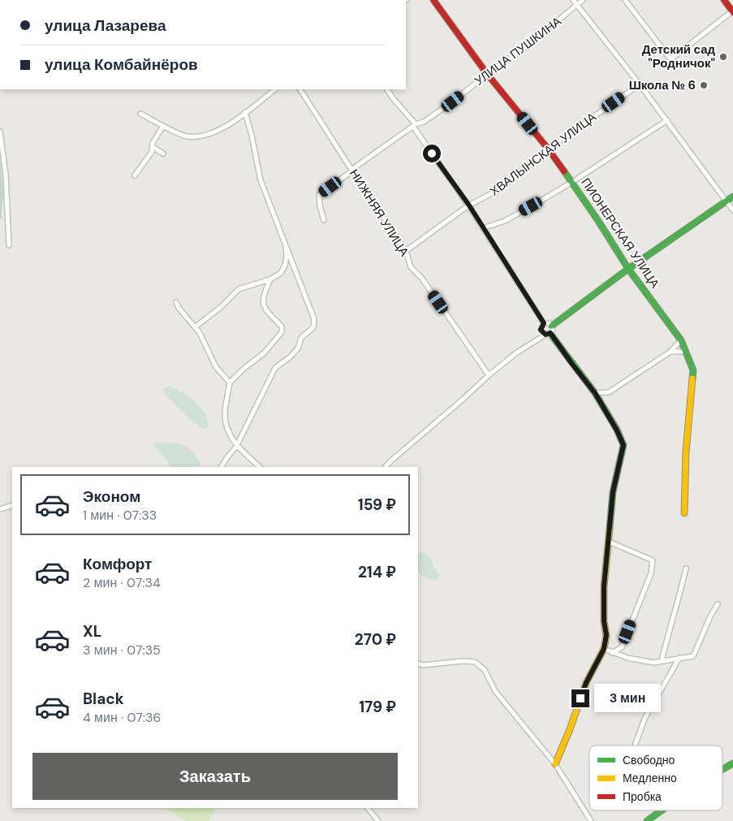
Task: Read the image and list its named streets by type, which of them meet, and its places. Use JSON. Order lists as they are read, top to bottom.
{
  "streets": {
    "street": [
      "УЛИЦА ПУШКИНА",
      "ХВАЛЫНСКАЯ УЛИЦА",
      "НИЖНЯЯ УЛИЦА",
      "ПИОНЕРСКАЯ УЛИЦА"
    ]
  },
  "crossings": [
    ["УЛИЦА ПУШКИНА", "НИЖНЯЯ УЛИЦА"],
    ["УЛИЦА ПУШКИНА", "ПИОНЕРСКАЯ УЛИЦА"],
    ["ХВАЛЫНСКАЯ УЛИЦА", "НИЖНЯЯ УЛИЦА"],
    ["ХВАЛЫНСКАЯ УЛИЦА", "ПИОНЕРСКАЯ УЛИЦА"]
  ],
  "places": ["Детский сад \"Родничок\"", "Школа № 6"],
  "legend": ["Свободно", "Медленно", "Пробка"],
  "page": {
    "banner": ["улица Лазарева", "улица Комбайнёров"],
    "list": [
      {
        "name": "Эконом",
        "note": "1 мин · 07:33",
        "value": "159 ₽"
      },
      {
        "name": "Комфорт",
        "note": "2 мин · 07:34",
        "value": "214 ₽"
      },
      {
        "name": "XL",
        "note": "3 мин · 07:35",
        "value": "270 ₽"
      },
      {
        "name": "Black",
        "note": "4 мин · 07:36",
        "value": "179 ₽"
      }
    ],
    "bubble": "3 мин",
    "buttons": "Заказать"
  }
}
